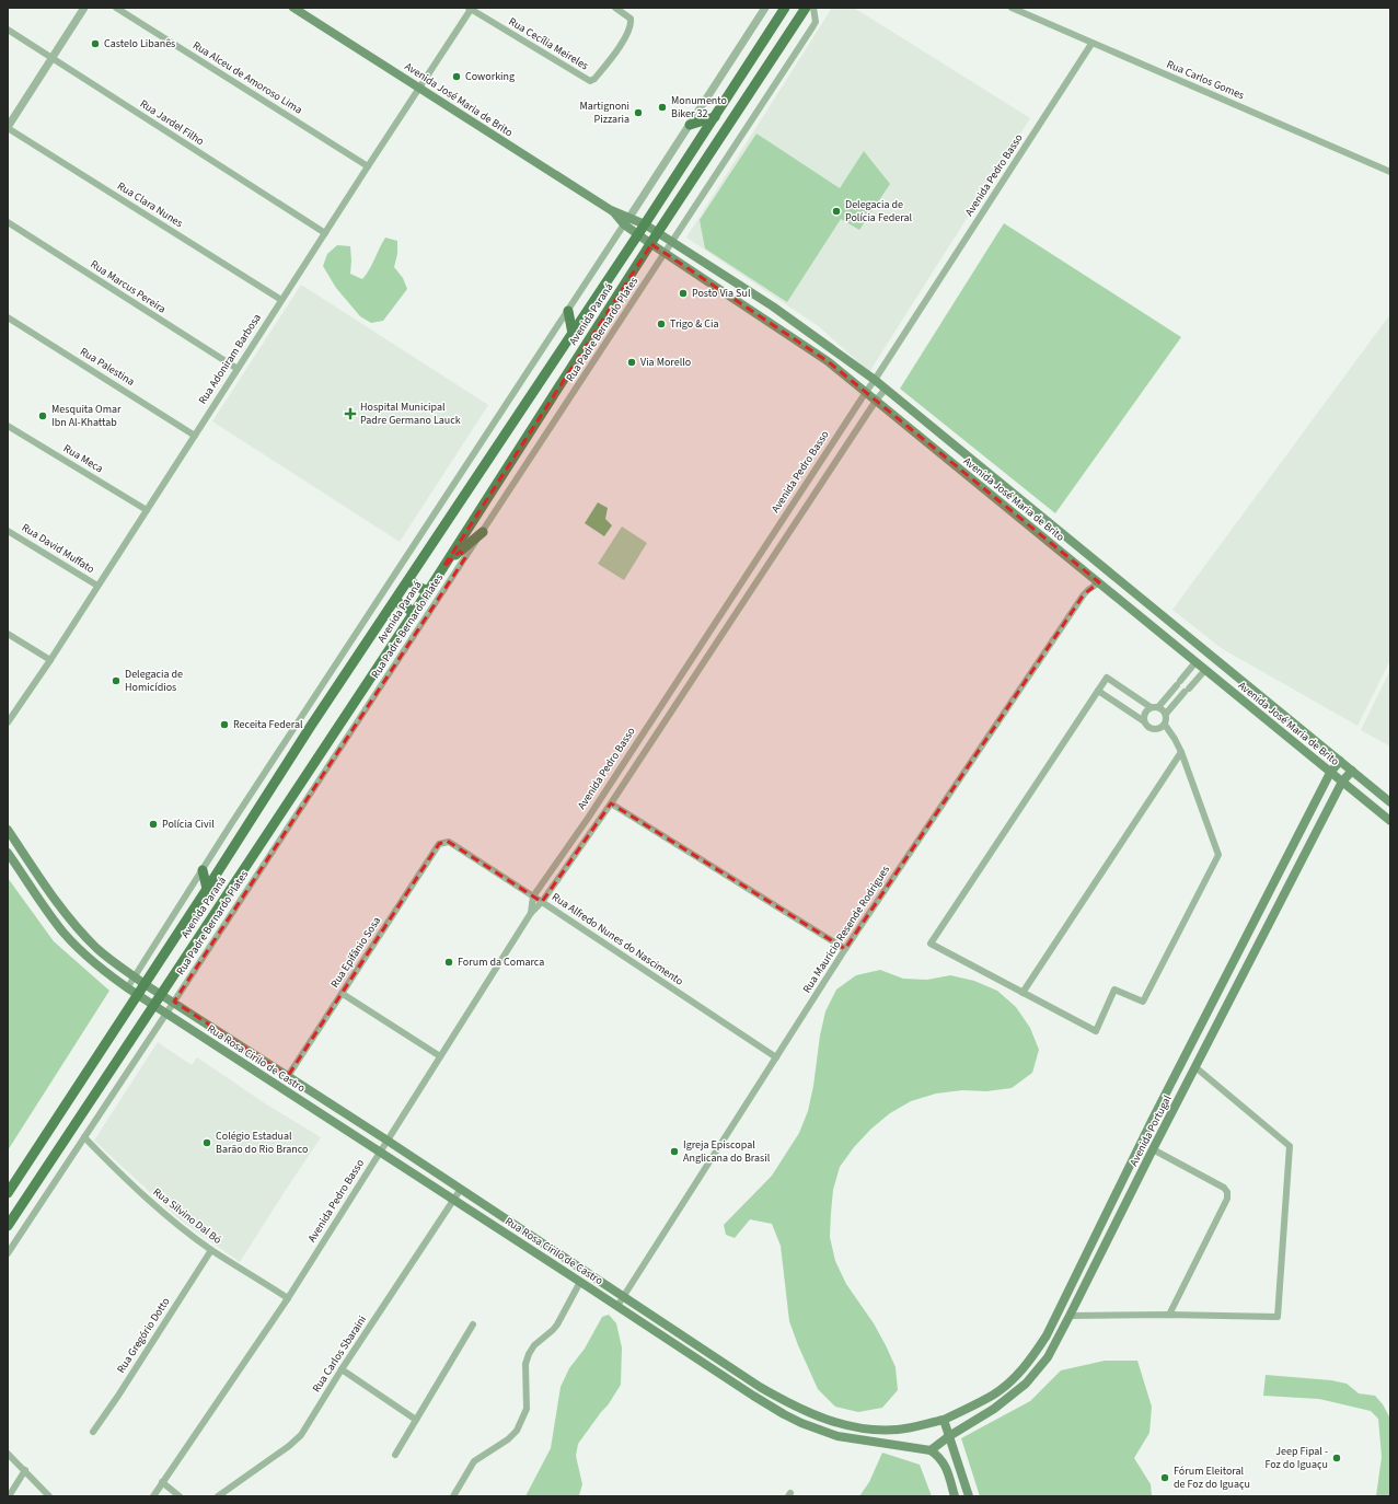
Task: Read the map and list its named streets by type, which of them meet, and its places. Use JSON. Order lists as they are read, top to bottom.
{
  "streets": {
    "main road": [
      "Avenida José Maria de Brito",
      "Avenida Paraná",
      "Rua Rosa Cirilo de Castro",
      "Avenida Portugal"
    ],
    "street": [
      "Rua Cecília Meireles",
      "Rua Alceu de Amoroso Lima",
      "Rua Carlos Gomes",
      "Rua Jardel Filho",
      "Avenida Pedro Basso",
      "Rua Clara Nunes",
      "Rua Marcus Pereira",
      "Rua Padre Bernardo Plates",
      "Rua Adoniram Barbosa",
      "Rua Palestina",
      "Rua Meca",
      "Rua David Muffato",
      "Rua Mauricio Resende Rodrigues",
      "Rua Alfredo Nunes do Nascimento",
      "Rua Epifânio Sosa",
      "Rua Silvino Dal Bó",
      "Rua Gregório Dotto",
      "Rua Carlos Sbaraini"
    ]
  },
  "crossings": [
    ["Rua Cecília Meireles", "Rua Adoniram Barbosa"],
    ["Rua Alceu de Amoroso Lima", "Rua Adoniram Barbosa"],
    ["Rua Carlos Gomes", "Avenida Pedro Basso"],
    ["Avenida José Maria de Brito", "Avenida Pedro Basso"],
    ["Avenida José Maria de Brito", "Avenida Paraná"],
    ["Avenida José Maria de Brito", "Rua Padre Bernardo Plates"],
    ["Avenida José Maria de Brito", "Rua Adoniram Barbosa"],
    ["Avenida José Maria de Brito", "Rua Mauricio Resende Rodrigues"],
    ["Avenida José Maria de Brito", "Avenida Portugal"],
    ["Rua Jardel Filho", "Rua Adoniram Barbosa"],
    ["Avenida Pedro Basso", "Rua Alfredo Nunes do Nascimento"],
    ["Avenida Pedro Basso", "Rua Rosa Cirilo de Castro"],
    ["Avenida Pedro Basso", "Avenida Portugal"],
    ["Avenida Pedro Basso", "Rua Silvino Dal Bó"],
    ["Rua Clara Nunes", "Rua Adoniram Barbosa"],
    ["Rua Marcus Pereira", "Rua Adoniram Barbosa"],
    ["Avenida Paraná", "Rua Rosa Cirilo de Castro"],
    ["Avenida Paraná", "Avenida Portugal"],
    ["Rua Padre Bernardo Plates", "Rua Rosa Cirilo de Castro"],
    ["Rua Padre Bernardo Plates", "Avenida Portugal"],
    ["Rua Padre Bernardo Plates", "Rua Silvino Dal Bó"],
    ["Rua Adoniram Barbosa", "Rua Palestina"],
    ["Rua Adoniram Barbosa", "Rua Meca"],
    ["Rua Adoniram Barbosa", "Rua David Muffato"],
    ["Rua Mauricio Resende Rodrigues", "Rua Alfredo Nunes do Nascimento"],
    ["Rua Mauricio Resende Rodrigues", "Rua Rosa Cirilo de Castro"],
    ["Rua Mauricio Resende Rodrigues", "Avenida Portugal"],
    ["Rua Alfredo Nunes do Nascimento", "Rua Epifânio Sosa"],
    ["Rua Epifânio Sosa", "Avenida Portugal"],
    ["Rua Rosa Cirilo de Castro", "Avenida Portugal"],
    ["Rua Rosa Cirilo de Castro", "Rua Carlos Sbaraini"],
    ["Avenida Portugal", "Rua Carlos Sbaraini"],
    ["Rua Silvino Dal Bó", "Rua Gregório Dotto"]
  ],
  "places": {
    "other": [
      "Castelo Libanês",
      "Coworking",
      "Monumento Biker 32",
      "Martignoni Pizzaria",
      "Delegacia de Polícia Federal",
      "Posto Via Sul",
      "Trigo & Cia",
      "Via Morello",
      "Mesquita Omar Ibn Al-Khattab",
      "Delegacia de Homicídios",
      "Receita Federal",
      "Polícia Civil",
      "Forum da Comarca",
      "Colégio Estadual Barão do Rio Branco",
      "Igreja Episcopal Anglicana do Brasil",
      "Jeep Fipal - Foz do Iguaçu",
      "Fórum Eleitoral de Foz do Iguaçu"
    ],
    "health": ["Hospital Municipal Padre Germano Lauck"]
  }
}
